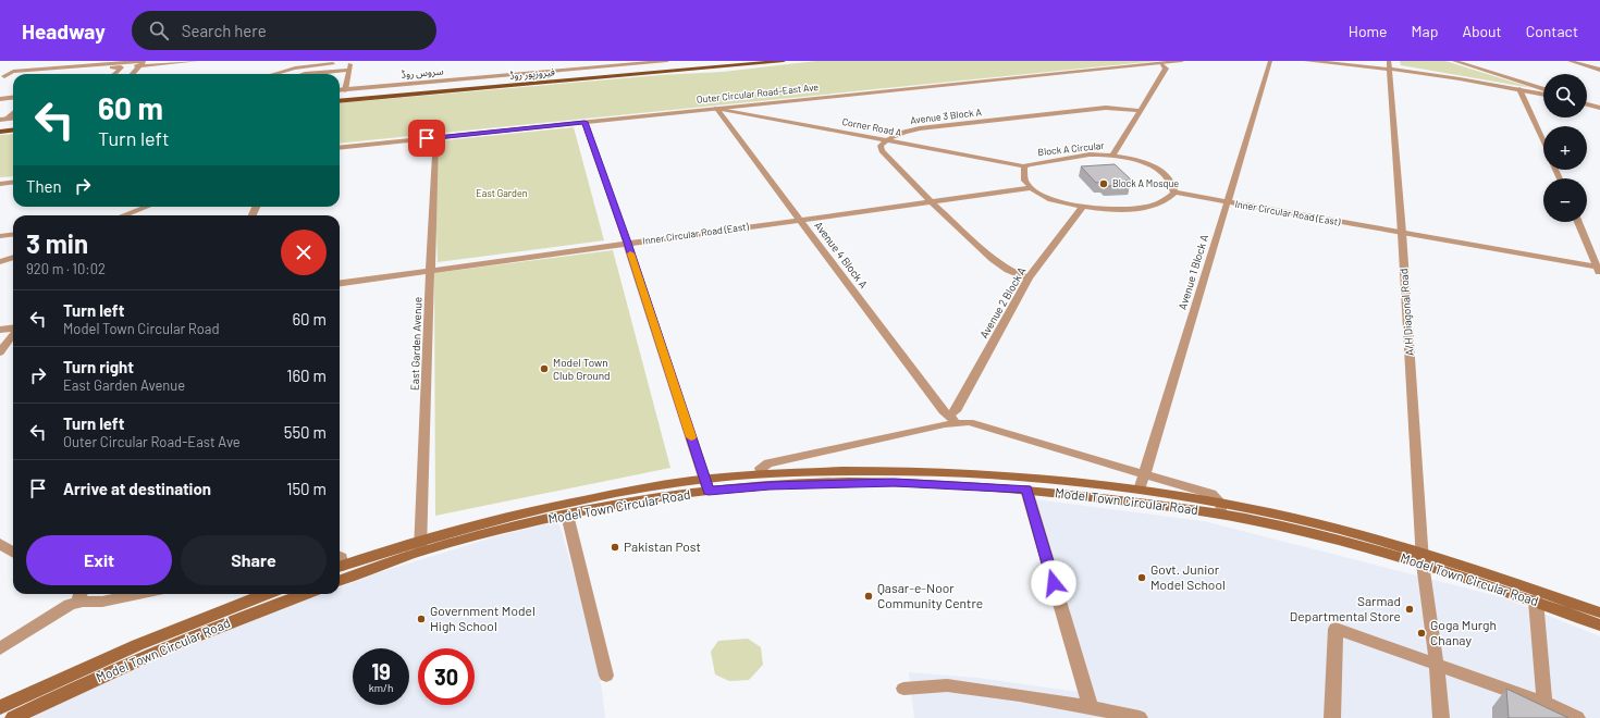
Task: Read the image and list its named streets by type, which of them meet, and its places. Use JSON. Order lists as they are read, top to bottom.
{
  "streets": {
    "main road": ["فیروزپور روڈ", "Model Town Circular Road"],
    "street": [
      "سروس روڈ",
      "Outer Circular Road-East Ave",
      "Avenue 3 Block A",
      "Corner Road A",
      "Block A Circular",
      "Inner Circular Road (East)",
      "Avenue 4 Block A",
      "Avenue 1 Block A",
      "Avenue 2 Block A",
      "A/H Diagonal Road",
      "East Garden Avenue"
    ]
  },
  "crossings": [
    ["Outer Circular Road-East Ave", "Corner Road A"],
    ["Outer Circular Road-East Ave", "Avenue 4 Block A"],
    ["Outer Circular Road-East Ave", "East Garden Avenue"],
    ["Avenue 3 Block A", "Corner Road A"],
    ["Corner Road A", "Block A Circular"],
    ["Corner Road A", "Avenue 4 Block A"],
    ["Block A Circular", "Inner Circular Road (East)"],
    ["Inner Circular Road (East)", "Avenue 4 Block A"],
    ["Inner Circular Road (East)", "Avenue 1 Block A"],
    ["Inner Circular Road (East)", "A/H Diagonal Road"],
    ["Inner Circular Road (East)", "East Garden Avenue"],
    ["Avenue 4 Block A", "Avenue 2 Block A"],
    ["Avenue 1 Block A", "Model Town Circular Road"],
    ["A/H Diagonal Road", "Model Town Circular Road"],
    ["East Garden Avenue", "Model Town Circular Road"]
  ],
  "parks": ["East Garden"],
  "places": [
    "Block A Mosque",
    "Model Town Club Ground",
    "Pakistan Post",
    "Govt. Junior Model School",
    "Qasar-e-Noor Community Centre",
    "Sarmad Departmental Store",
    "Government Model High School",
    "Goga Murgh Chanay"
  ],
  "page": {
    "header": "Headway",
    "search": "Search here",
    "nav": [
      "Home",
      "Map",
      "About",
      "Contact"
    ],
    "map_buttons": ["+", "−"],
    "turn": ["60 m", "Turn left"],
    "then": "Then",
    "heading": ["3 min", "920 m · 10:02"],
    "list": [
      {
        "name": "Turn left",
        "note": "Model Town Circular Road",
        "value": "60 m"
      },
      {
        "name": "Turn right",
        "note": "East Garden Avenue",
        "value": "160 m"
      },
      {
        "name": "Turn left",
        "note": "Outer Circular Road-East Ave",
        "value": "550 m"
      },
      {
        "name": "Arrive at destination",
        "value": "150 m"
      }
    ],
    "buttons": ["Exit", "Share"],
    "speed": "19 km/h",
    "limit": "30"
  }
}
